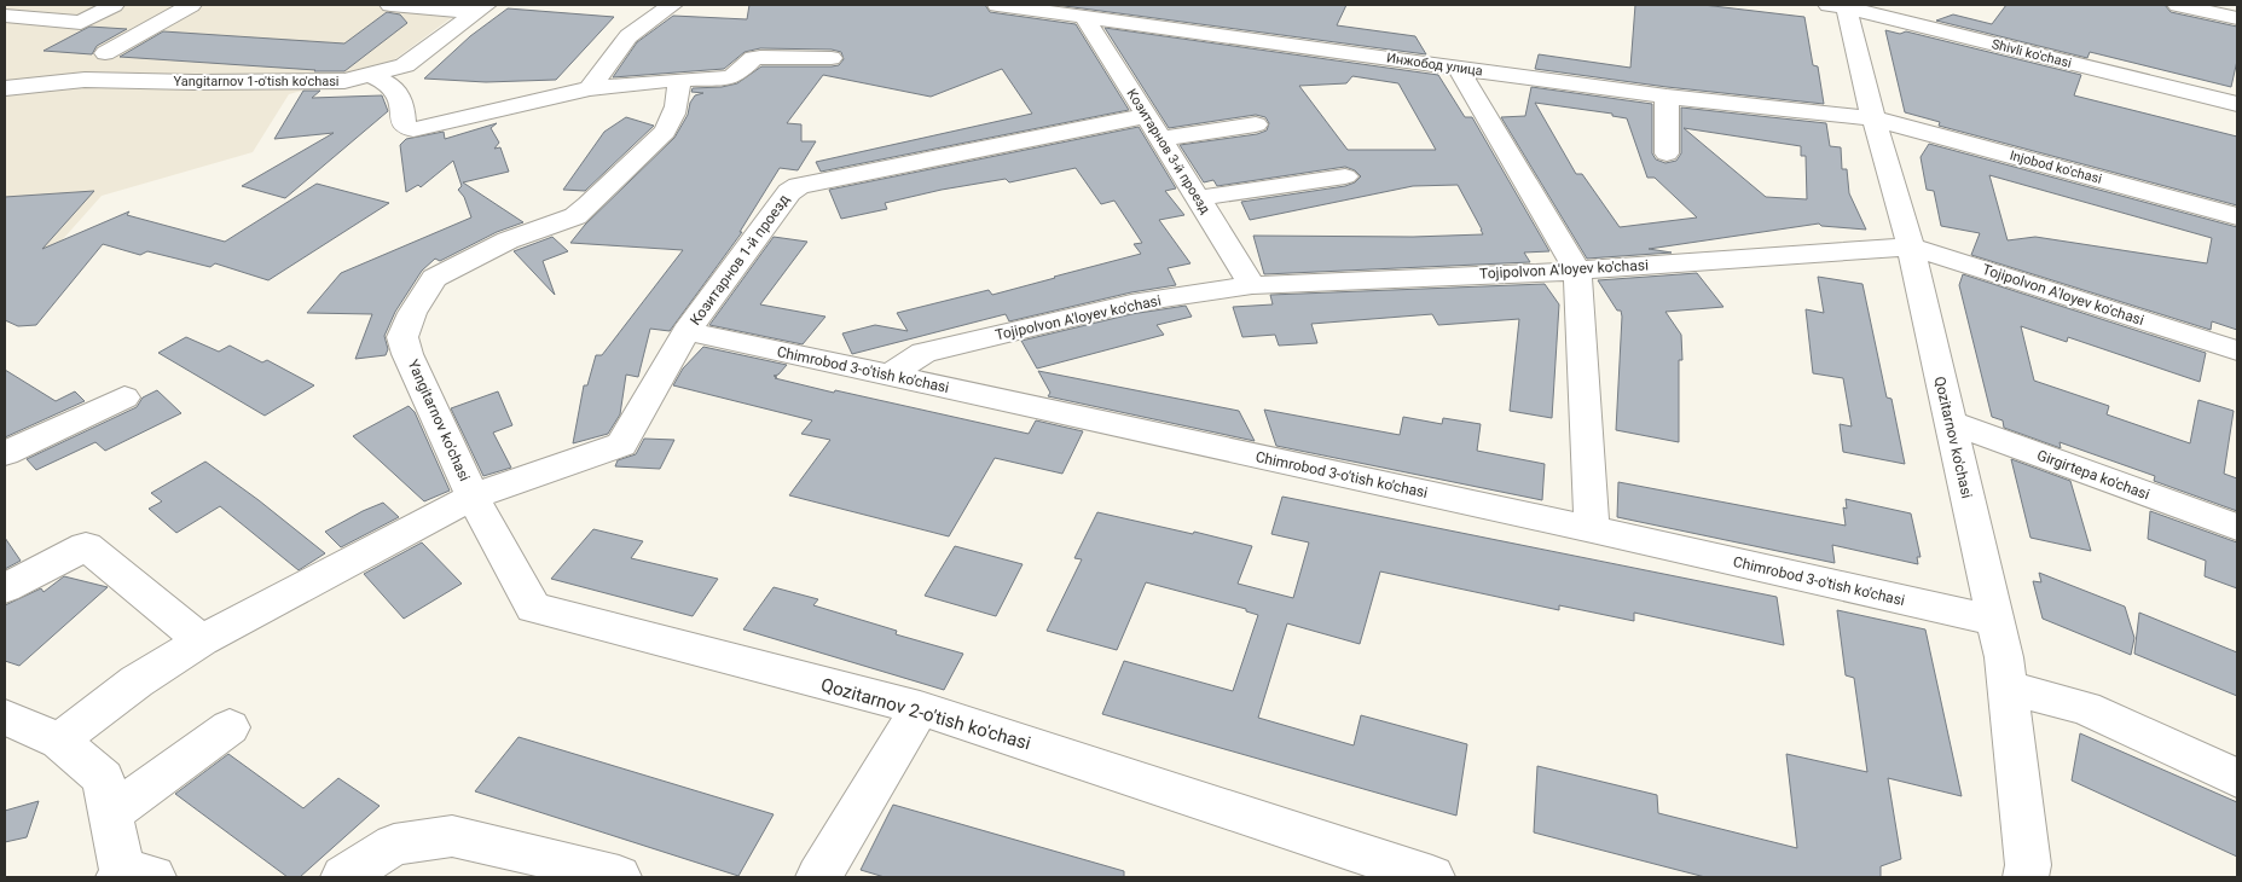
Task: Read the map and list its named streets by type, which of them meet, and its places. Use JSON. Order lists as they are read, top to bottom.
{
  "streets": {
    "street": [
      "Shivli ko'chasi",
      "Инжобод улица",
      "Yangitarnov 1-o'tish ko'chasi",
      "Козитарнов 3-й проезд",
      "Injobod ko'chasi",
      "Козитарнов 1-й проезд",
      "Tojipolvon A'loyev ko'chasi",
      "Chimrobod 3-o'tish ko'chasi",
      "Yangitarnov ko'chasi",
      "Qozitarnov ko'chasi",
      "Girgirtepa ko'chasi",
      "Qozitarnov 2-o'tish ko'chasi"
    ]
  },
  "crossings": [
    ["Shivli ko'chasi", "Qozitarnov ko'chasi"],
    ["Инжобод улица", "Козитарнов 3-й проезд"],
    ["Инжобод улица", "Injobod ko'chasi"],
    ["Инжобод улица", "Qozitarnov ko'chasi"],
    ["Козитарнов 3-й проезд", "Козитарнов 1-й проезд"],
    ["Козитарнов 3-й проезд", "Tojipolvon A'loyev ko'chasi"],
    ["Injobod ko'chasi", "Qozitarnov ko'chasi"],
    ["Козитарнов 1-й проезд", "Chimrobod 3-o'tish ko'chasi"],
    ["Козитарнов 1-й проезд", "Yangitarnov ko'chasi"],
    ["Козитарнов 1-й проезд", "Qozitarnov 2-o'tish ko'chasi"],
    ["Tojipolvon A'loyev ko'chasi", "Chimrobod 3-o'tish ko'chasi"],
    ["Tojipolvon A'loyev ko'chasi", "Qozitarnov ko'chasi"],
    ["Chimrobod 3-o'tish ko'chasi", "Qozitarnov ko'chasi"],
    ["Yangitarnov ko'chasi", "Qozitarnov 2-o'tish ko'chasi"],
    ["Qozitarnov ko'chasi", "Girgirtepa ko'chasi"]
  ]
}
